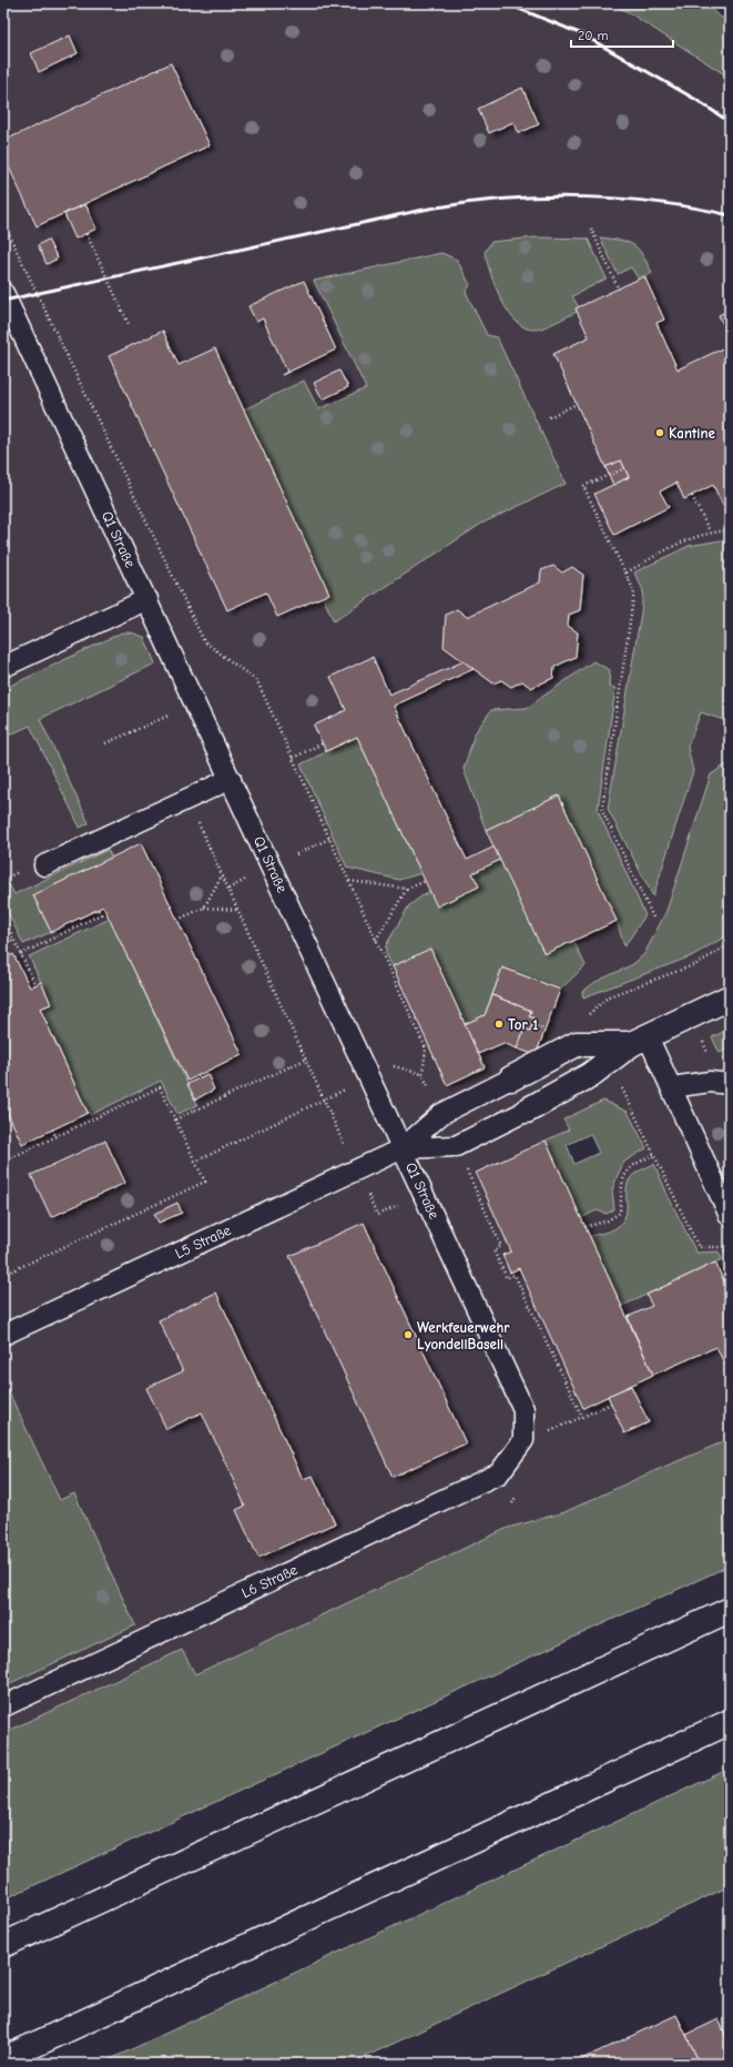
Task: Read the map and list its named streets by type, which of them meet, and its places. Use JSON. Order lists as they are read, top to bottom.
{
  "streets": {
    "lane": ["Q1 Straße", "L5 Straße", "L6 Straße"]
  },
  "crossings": [
    ["Q1 Straße", "L5 Straße"],
    ["Q1 Straße", "L6 Straße"]
  ],
  "places": ["Kantine", "Tor 1", "Werkfeuerwehr LyondellBasell"],
  "scale_bar": "20 m"
}
